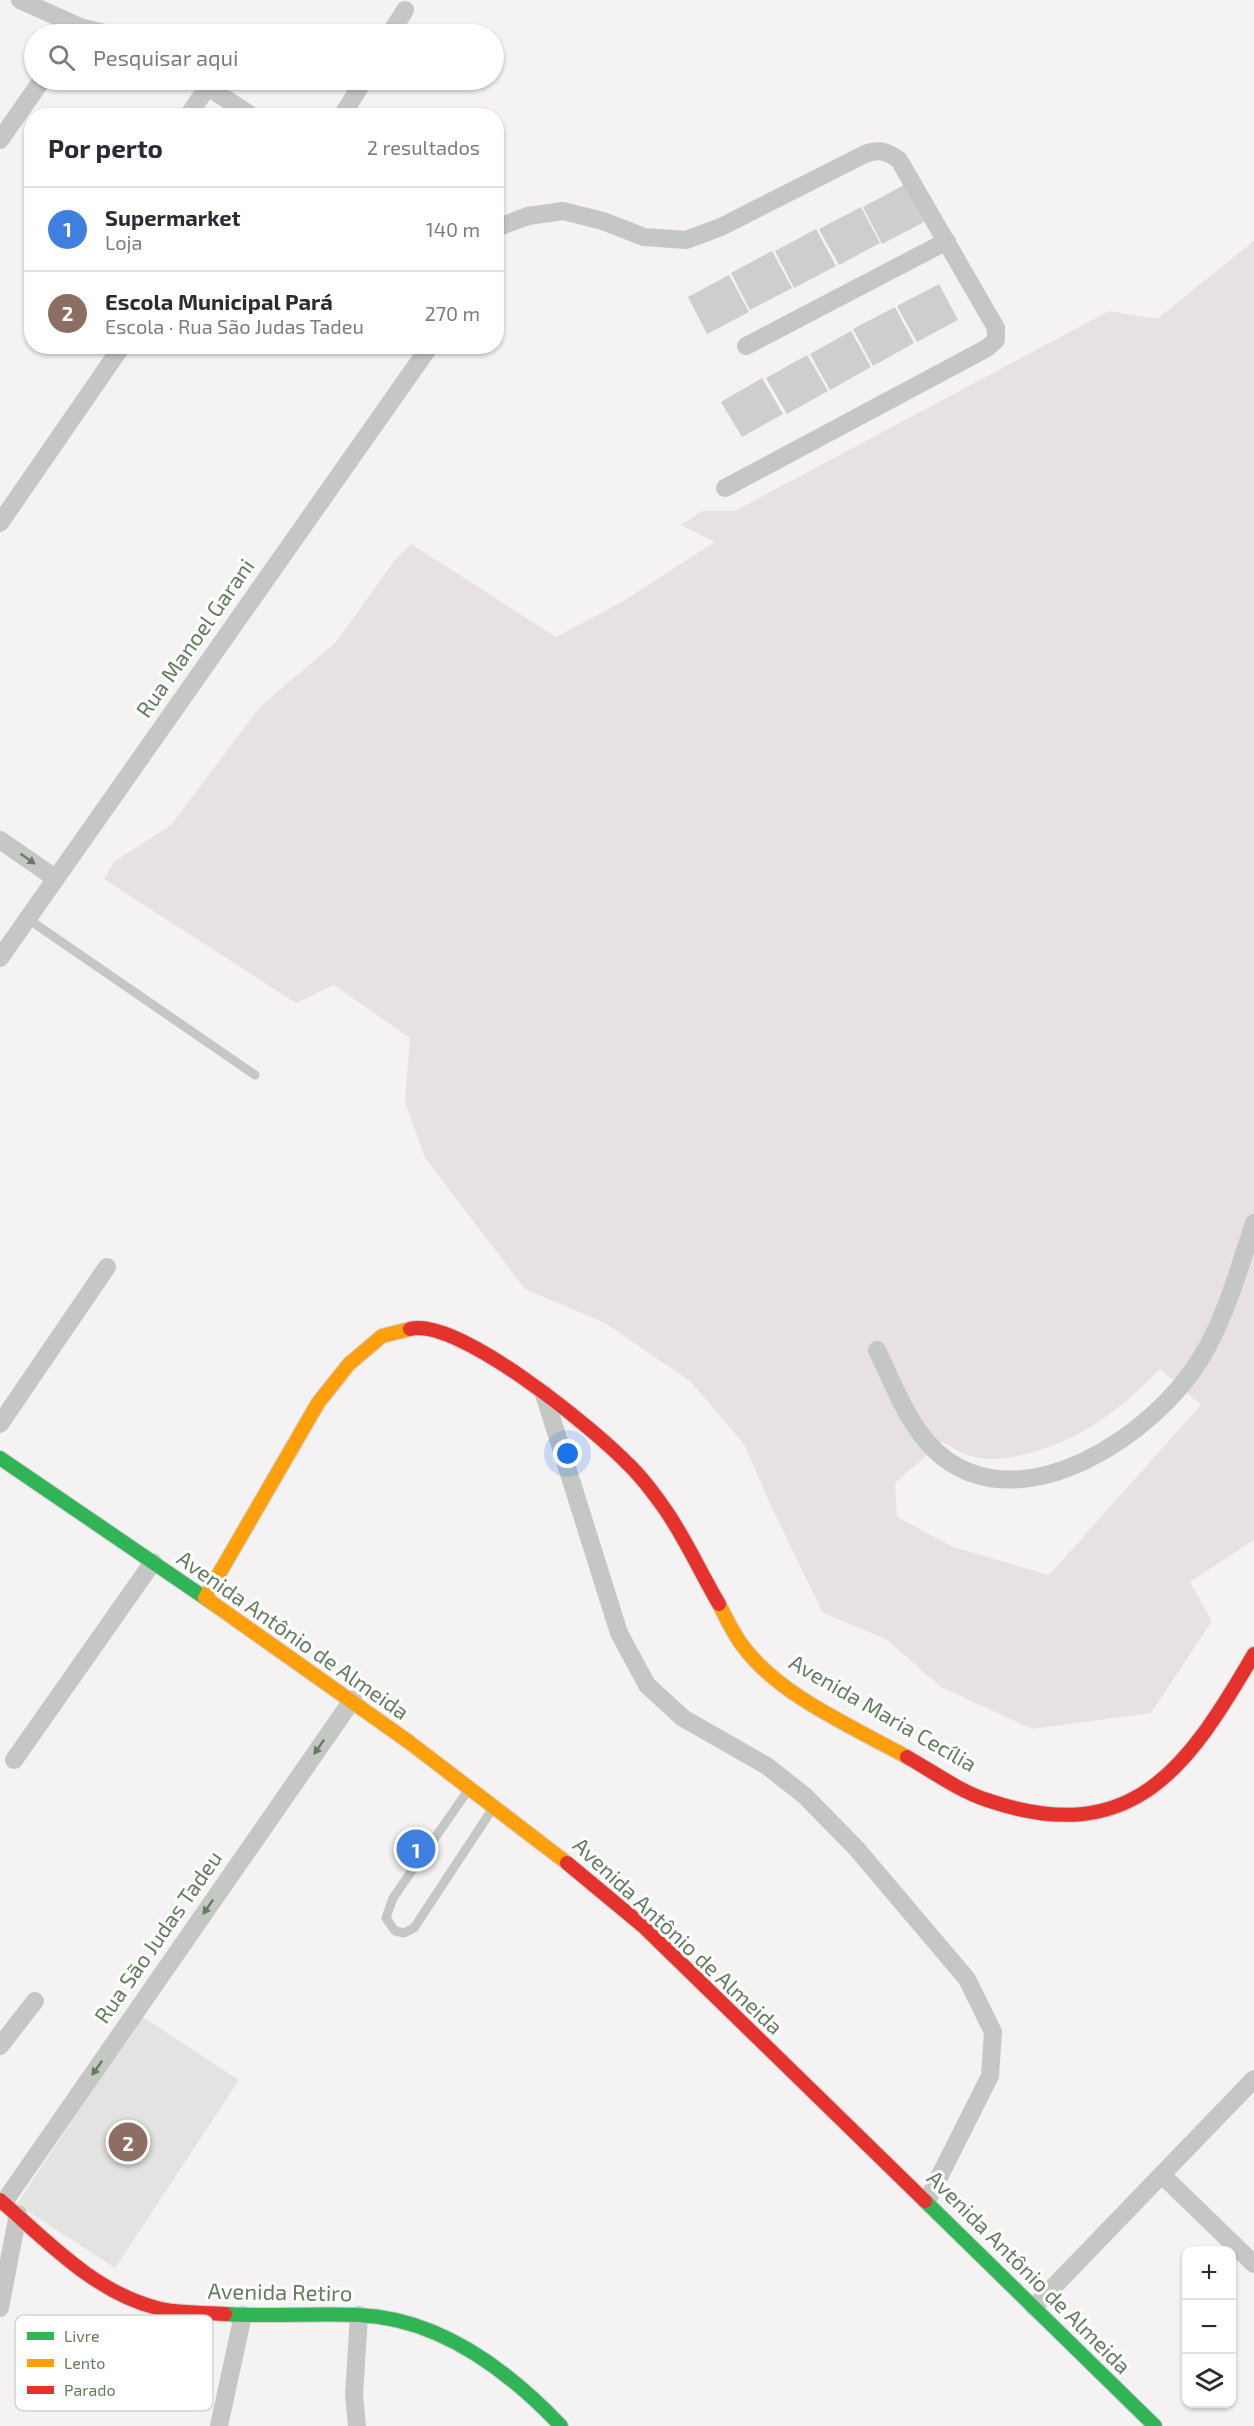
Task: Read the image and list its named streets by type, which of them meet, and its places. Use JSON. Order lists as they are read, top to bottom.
{
  "streets": {
    "street": [
      "Rua Manoel Garani",
      "Avenida Antônio de Almeida",
      "Avenida Maria Cecília",
      "Rua São Judas Tadeu",
      "Avenida Retiro"
    ]
  },
  "crossings": [
    ["Avenida Antônio de Almeida", "Avenida Maria Cecília"],
    ["Avenida Antônio de Almeida", "Rua São Judas Tadeu"],
    ["Rua São Judas Tadeu", "Avenida Retiro"]
  ],
  "one_way": ["Rua São Judas Tadeu"],
  "legend": ["Livre", "Lento", "Parado"],
  "page": {
    "search": "Pesquisar aqui",
    "heading": ["Por perto", "2 resultados"],
    "list": [
      {
        "mark": "1",
        "name": "Supermarket",
        "note": "Loja",
        "value": "140 m"
      },
      {
        "mark": "2",
        "name": "Escola Municipal Pará",
        "note": "Escola · Rua São Judas Tadeu",
        "value": "270 m"
      }
    ],
    "pins": ["1", "2"],
    "map_buttons": ["+", "−"]
  }
}
